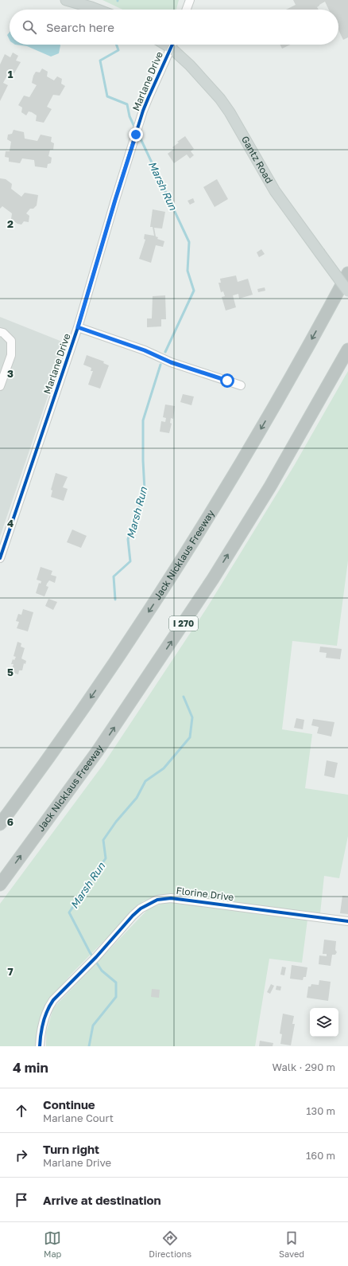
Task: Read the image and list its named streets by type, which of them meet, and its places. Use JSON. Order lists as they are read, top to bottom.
{
  "streets": {
    "highway": ["Jack Nicklaus Freeway", "I 270"],
    "main road": ["Gantz Road"],
    "street": ["Marlane Drive", "Florine Drive"]
  },
  "water": ["Marsh Run"],
  "page": {
    "search": "Search here",
    "heading": ["4 min", "Walk · 290 m"],
    "list": [
      ["Continue", "Marlane Court", "130 m"],
      ["Turn right", "Marlane Drive", "160 m"],
      "Arrive at destination"
    ],
    "nav": ["Map", "Directions", "Saved"]
  },
  "grid": {
    "rows": [
      "1",
      "2",
      "3",
      "4",
      "5",
      "6",
      "7"
    ]
  }
}
